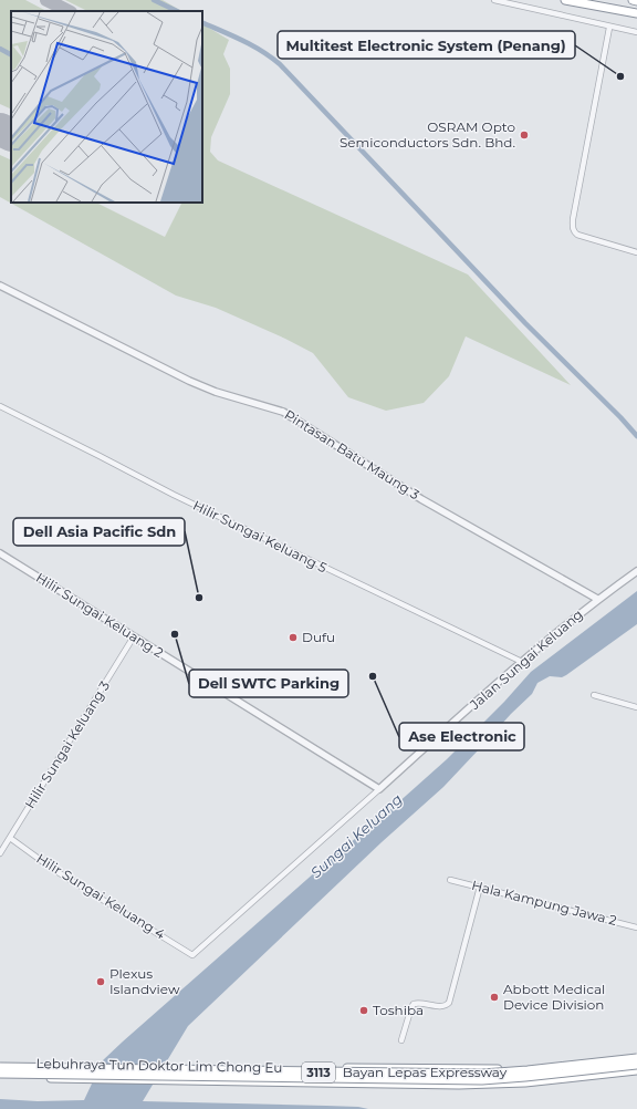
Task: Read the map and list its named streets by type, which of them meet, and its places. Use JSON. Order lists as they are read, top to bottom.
{
  "streets": {
    "highway": ["Lebuhraya Tun Doktor Lim Chong Eu", "3113", "Bayan Lepas Expressway"],
    "street": [
      "Pintasan Batu Maung 3",
      "Hilir Sungai Keluang 5",
      "Hilir Sungai Keluang 2",
      "Jalan Sungai Keluang",
      "Hilir Sungai Keluang 3",
      "Hilir Sungai Keluang 4",
      "Hala Kampung Jawa 2"
    ]
  },
  "crossings": [
    ["Pintasan Batu Maung 3", "Jalan Sungai Keluang"],
    ["Hilir Sungai Keluang 5", "Jalan Sungai Keluang"],
    ["Hilir Sungai Keluang 2", "Jalan Sungai Keluang"],
    ["Hilir Sungai Keluang 2", "Hilir Sungai Keluang 3"],
    ["Hilir Sungai Keluang 2", "Hilir Sungai Keluang 4"],
    ["Jalan Sungai Keluang", "Hilir Sungai Keluang 4"],
    ["Hilir Sungai Keluang 3", "Hilir Sungai Keluang 4"]
  ],
  "water": ["Sungai Keluang"],
  "places": [
    "Multitest Electronic System (Penang)",
    "OSRAM Opto Semiconductors Sdn. Bhd.",
    "Dell Asia Pacific Sdn",
    "Dell SWTC Parking",
    "Dufu",
    "Ase Electronic",
    "Plexus Islandview",
    "Abbott Medical Device Division",
    "Toshiba"
  ]
}
